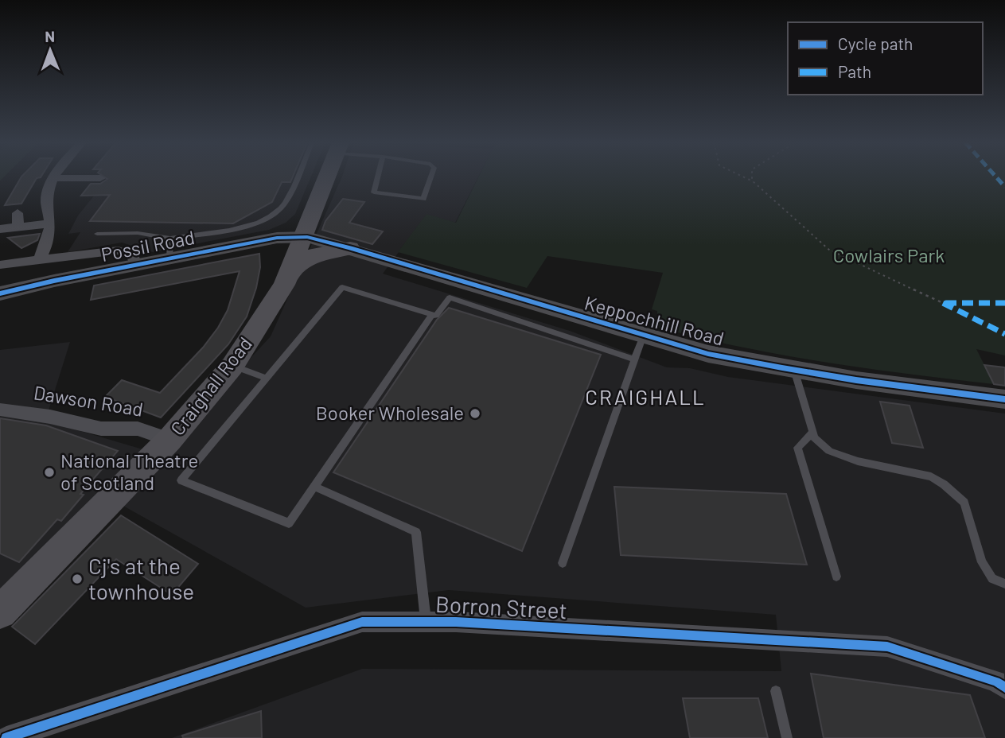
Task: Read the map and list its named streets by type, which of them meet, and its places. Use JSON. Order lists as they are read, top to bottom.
{
  "streets": {
    "main road": ["Craighall Road"],
    "street": [
      "Possil Road",
      "Keppochhill Road",
      "Dawson Road",
      "Borron Street"
    ]
  },
  "crossings": [
    ["Possil Road", "Keppochhill Road"],
    ["Possil Road", "Craighall Road"],
    ["Keppochhill Road", "Craighall Road"],
    ["Craighall Road", "Dawson Road"]
  ],
  "districts": ["CRAIGHALL"],
  "parks": ["Cowlairs Park"],
  "places": ["Booker Wholesale", "National Theatre of Scotland", "Cj's at the townhouse"],
  "legend": ["Cycle path", "Path"],
  "north": "top"
}
